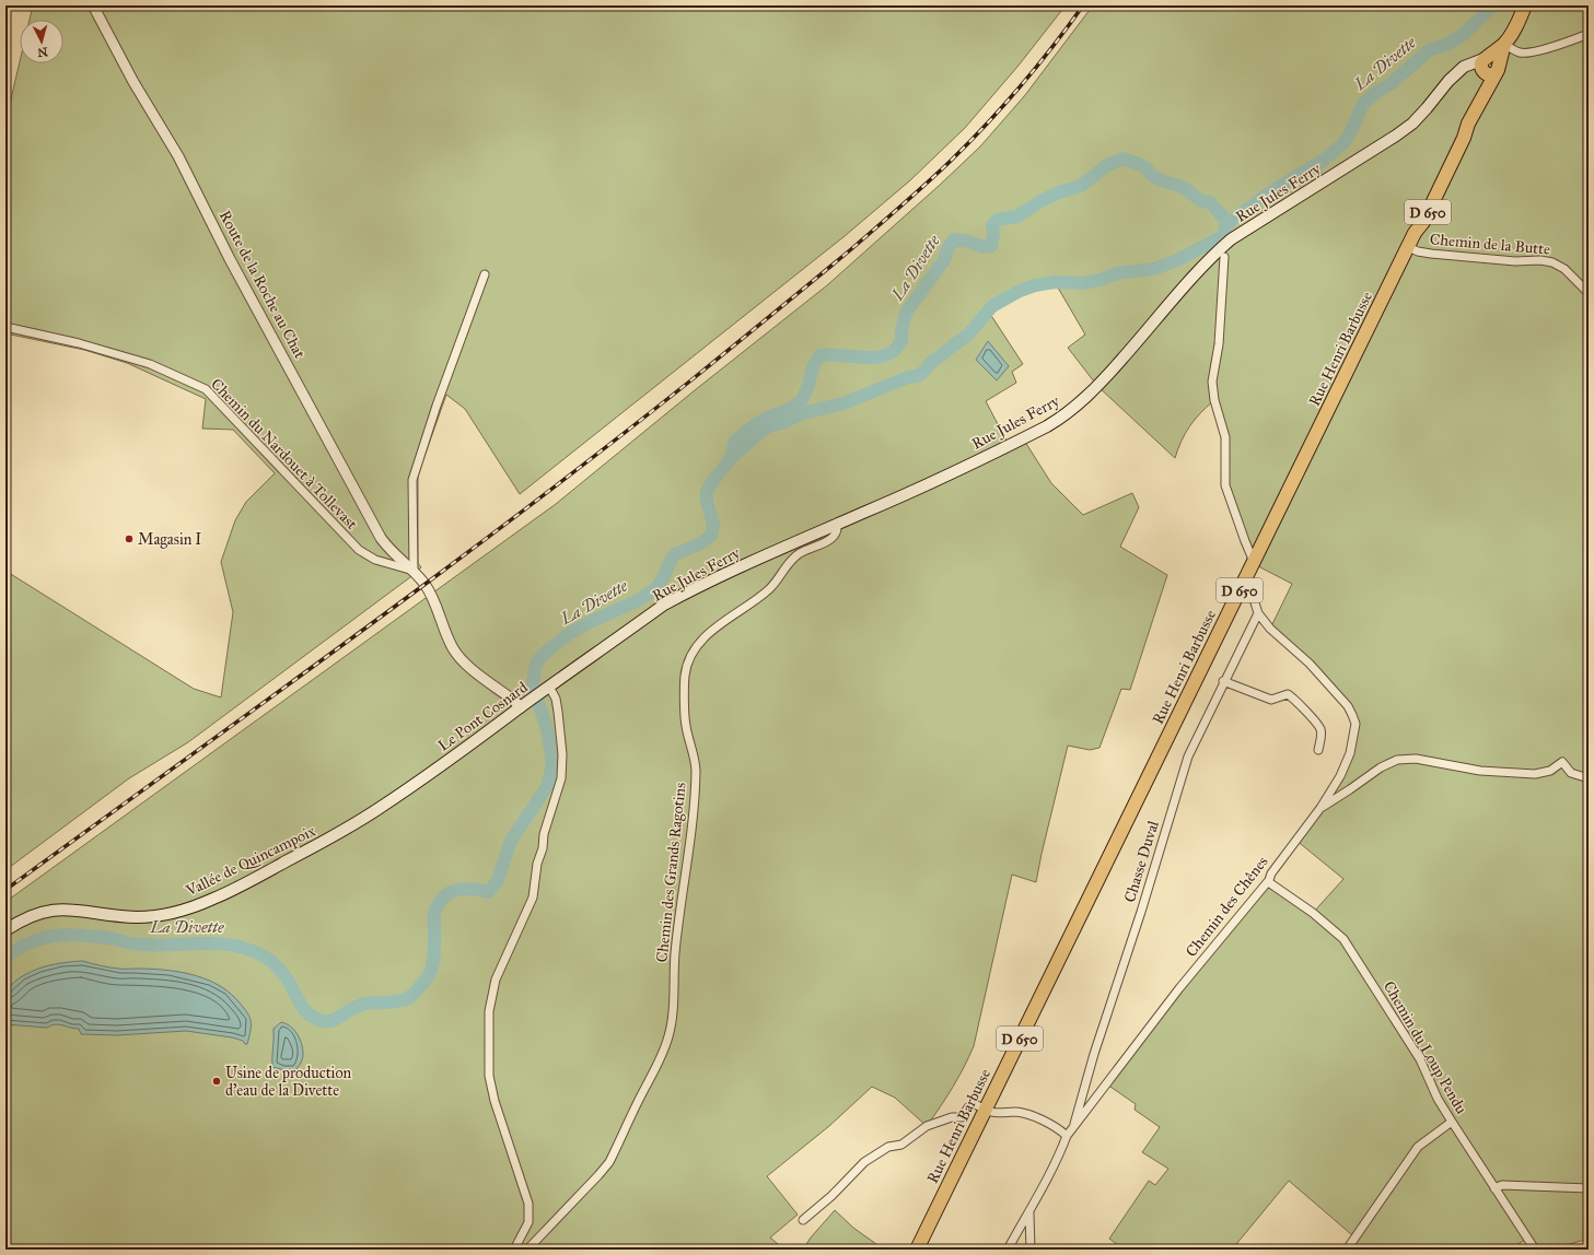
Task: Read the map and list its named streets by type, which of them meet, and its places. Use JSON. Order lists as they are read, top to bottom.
{
  "streets": {
    "main road": [
      "Rue Jules Ferry",
      "D 650",
      "Rue Henri Barbusse",
      "Le Pont Cosnard",
      "Vallée de Quincampoix"
    ],
    "street": [
      "Chemin de la Butte",
      "Route de la Roche au Chat",
      "Chemin du Nardouet à Tollevast",
      "Chasse Duval",
      "Chemin des Grands Ragotins",
      "Chemin des Chênes",
      "Chemin du Loup Pendu"
    ]
  },
  "crossings": [
    ["Rue Jules Ferry", "Rue Henri Barbusse"],
    ["Rue Jules Ferry", "Le Pont Cosnard"],
    ["Rue Jules Ferry", "Chemin des Grands Ragotins"],
    ["D 650", "Rue Henri Barbusse"],
    ["Chemin de la Butte", "Rue Henri Barbusse"],
    ["Route de la Roche au Chat", "Chemin du Nardouet à Tollevast"],
    ["Route de la Roche au Chat", "Le Pont Cosnard"],
    ["Rue Henri Barbusse", "Chemin des Chênes"],
    ["Le Pont Cosnard", "Vallée de Quincampoix"],
    ["Chasse Duval", "Chemin des Chênes"],
    ["Chemin des Chênes", "Chemin du Loup Pendu"]
  ],
  "water": ["La Divette"],
  "places": ["Magasin I", "Usine de production d'eau de la Divette"],
  "north": "bottom"
}
